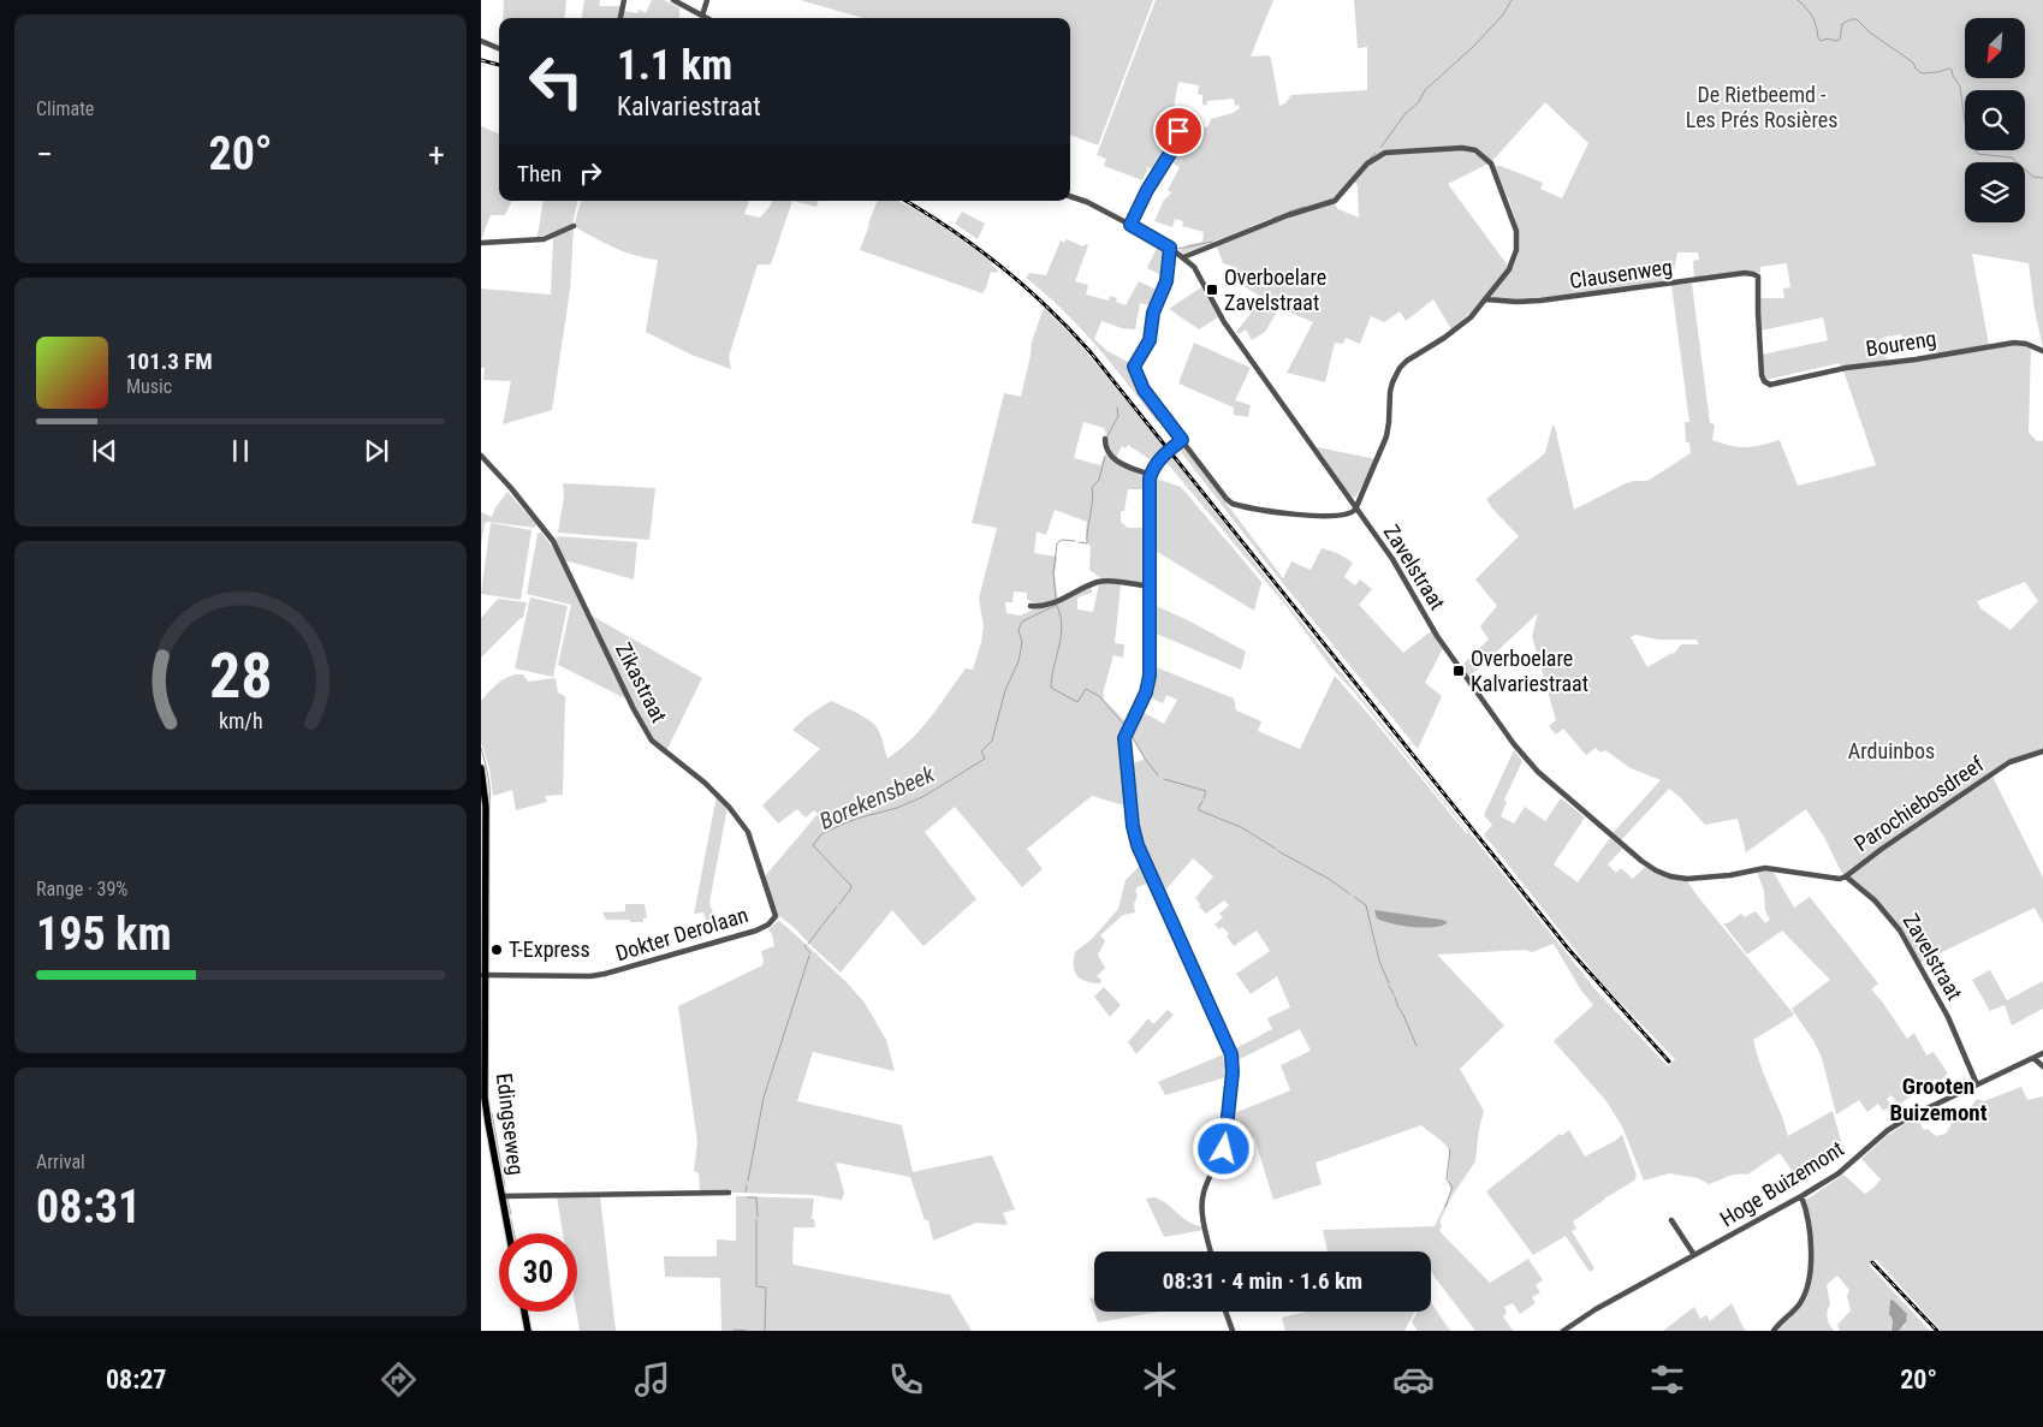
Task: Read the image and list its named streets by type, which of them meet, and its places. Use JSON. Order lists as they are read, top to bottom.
{
  "streets": {
    "main road": ["Edingseweg"],
    "street": [
      "Clausenweg",
      "Boureng",
      "Zavelstraat",
      "Zikastraat",
      "Parochiebosdreef",
      "Dokter Derolaan",
      "Hoge Buizemont"
    ]
  },
  "crossings": [
    ["Clausenweg", "Boureng"],
    ["Zavelstraat", "Parochiebosdreef"],
    ["Zavelstraat", "Hoge Buizemont"],
    ["Zikastraat", "Dokter Derolaan"],
    ["Dokter Derolaan", "Edingseweg"]
  ],
  "districts": ["Grooten Buizemont"],
  "water": ["Borekensbeek"],
  "parks": ["De Rietbeemd - Les Prés Rosières", "Arduinbos"],
  "places": {
    "transit": ["Overboelare Zavelstraat", "Overboelare Kalvariestraat"],
    "other": ["T-Express"]
  },
  "north": "bottom left",
  "page": {
    "tile": [
      "Climate",
      ["Range · 39%", "195 km"],
      ["Arrival", "08:31"]
    ],
    "turn": ["1.1 km", "Kalvariestraat"],
    "heat": ["−", "20°", "+"],
    "then": "Then",
    "song": ["101.3 FM", "Music"],
    "limit": "30",
    "trip": "08:31 · 4 min · 1.6 km",
    "tabs": ["08:27", "20°"],
    "gauge": ["28", "km/h"]
  }
}
